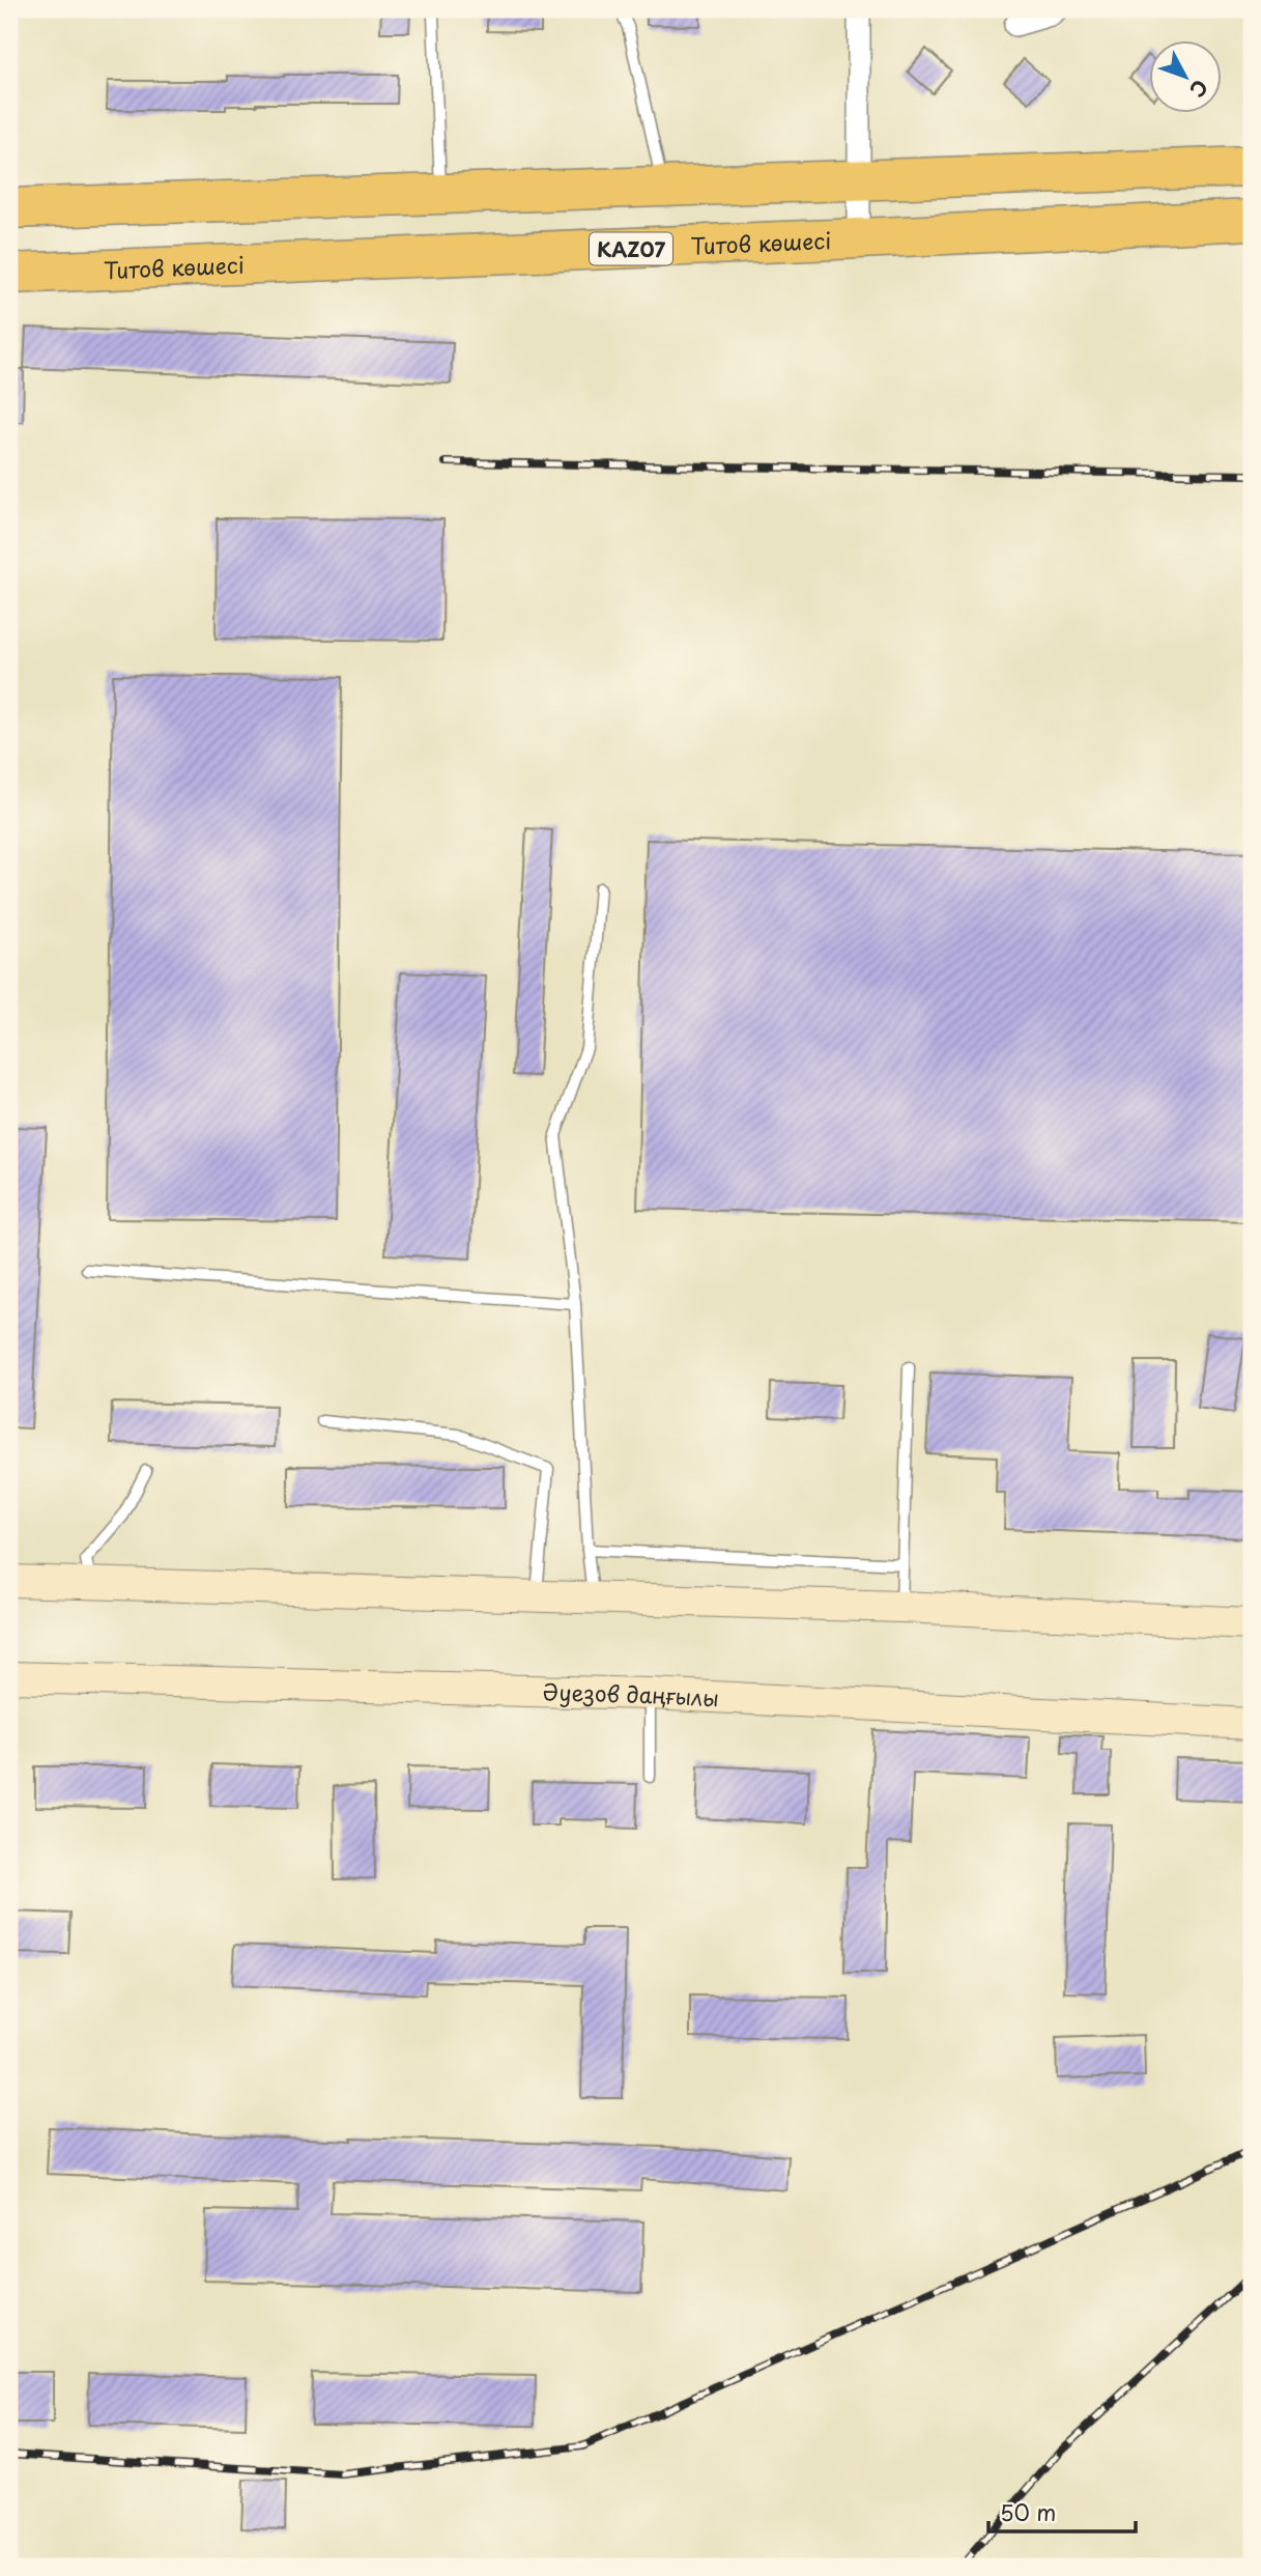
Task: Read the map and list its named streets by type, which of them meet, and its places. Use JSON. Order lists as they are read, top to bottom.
{
  "streets": {
    "highway": ["Титов көшесі", "KAZ07"],
    "main road": ["Әуезов даңғылы"]
  },
  "scale_bar": "50 m",
  "north": "bottom right"
}
